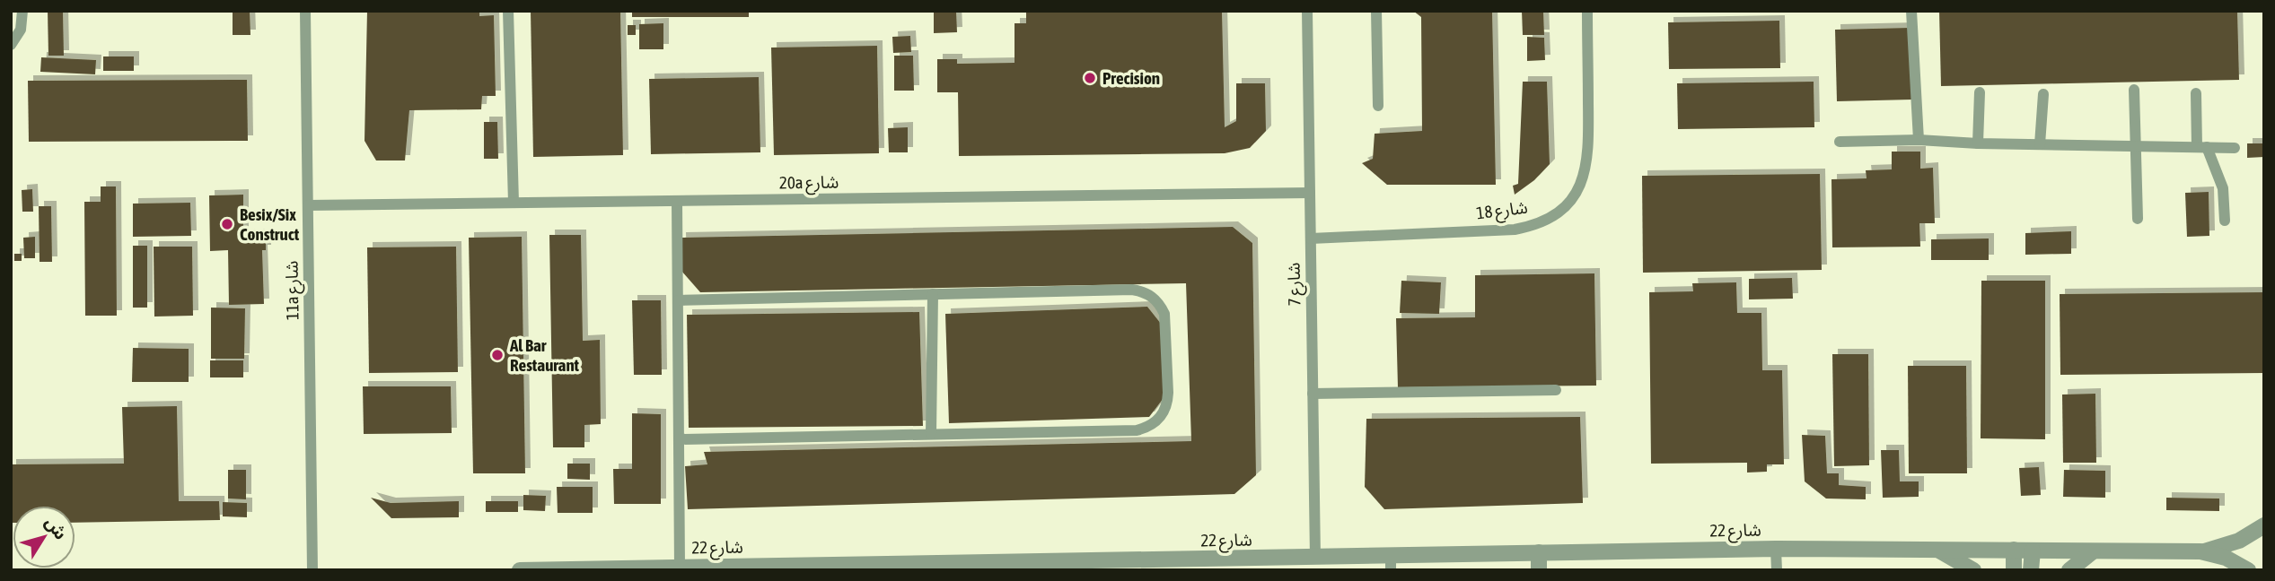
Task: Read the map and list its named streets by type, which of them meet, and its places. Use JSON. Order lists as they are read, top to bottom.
{
  "streets": {
    "street": ["شارع 22"],
    "lane": [
      "20a شارع",
      "شارع 18",
      "شارع 7",
      "11a شارع"
    ]
  },
  "crossings": [
    ["20a شارع", "شارع 7"],
    ["20a شارع", "11a شارع"],
    ["شارع 18", "شارع 7"],
    ["شارع 7", "شارع 22"]
  ],
  "places": ["Precision", "Besix/Six Construct", "Al Bar Restaurant"],
  "north": "top right"
}
